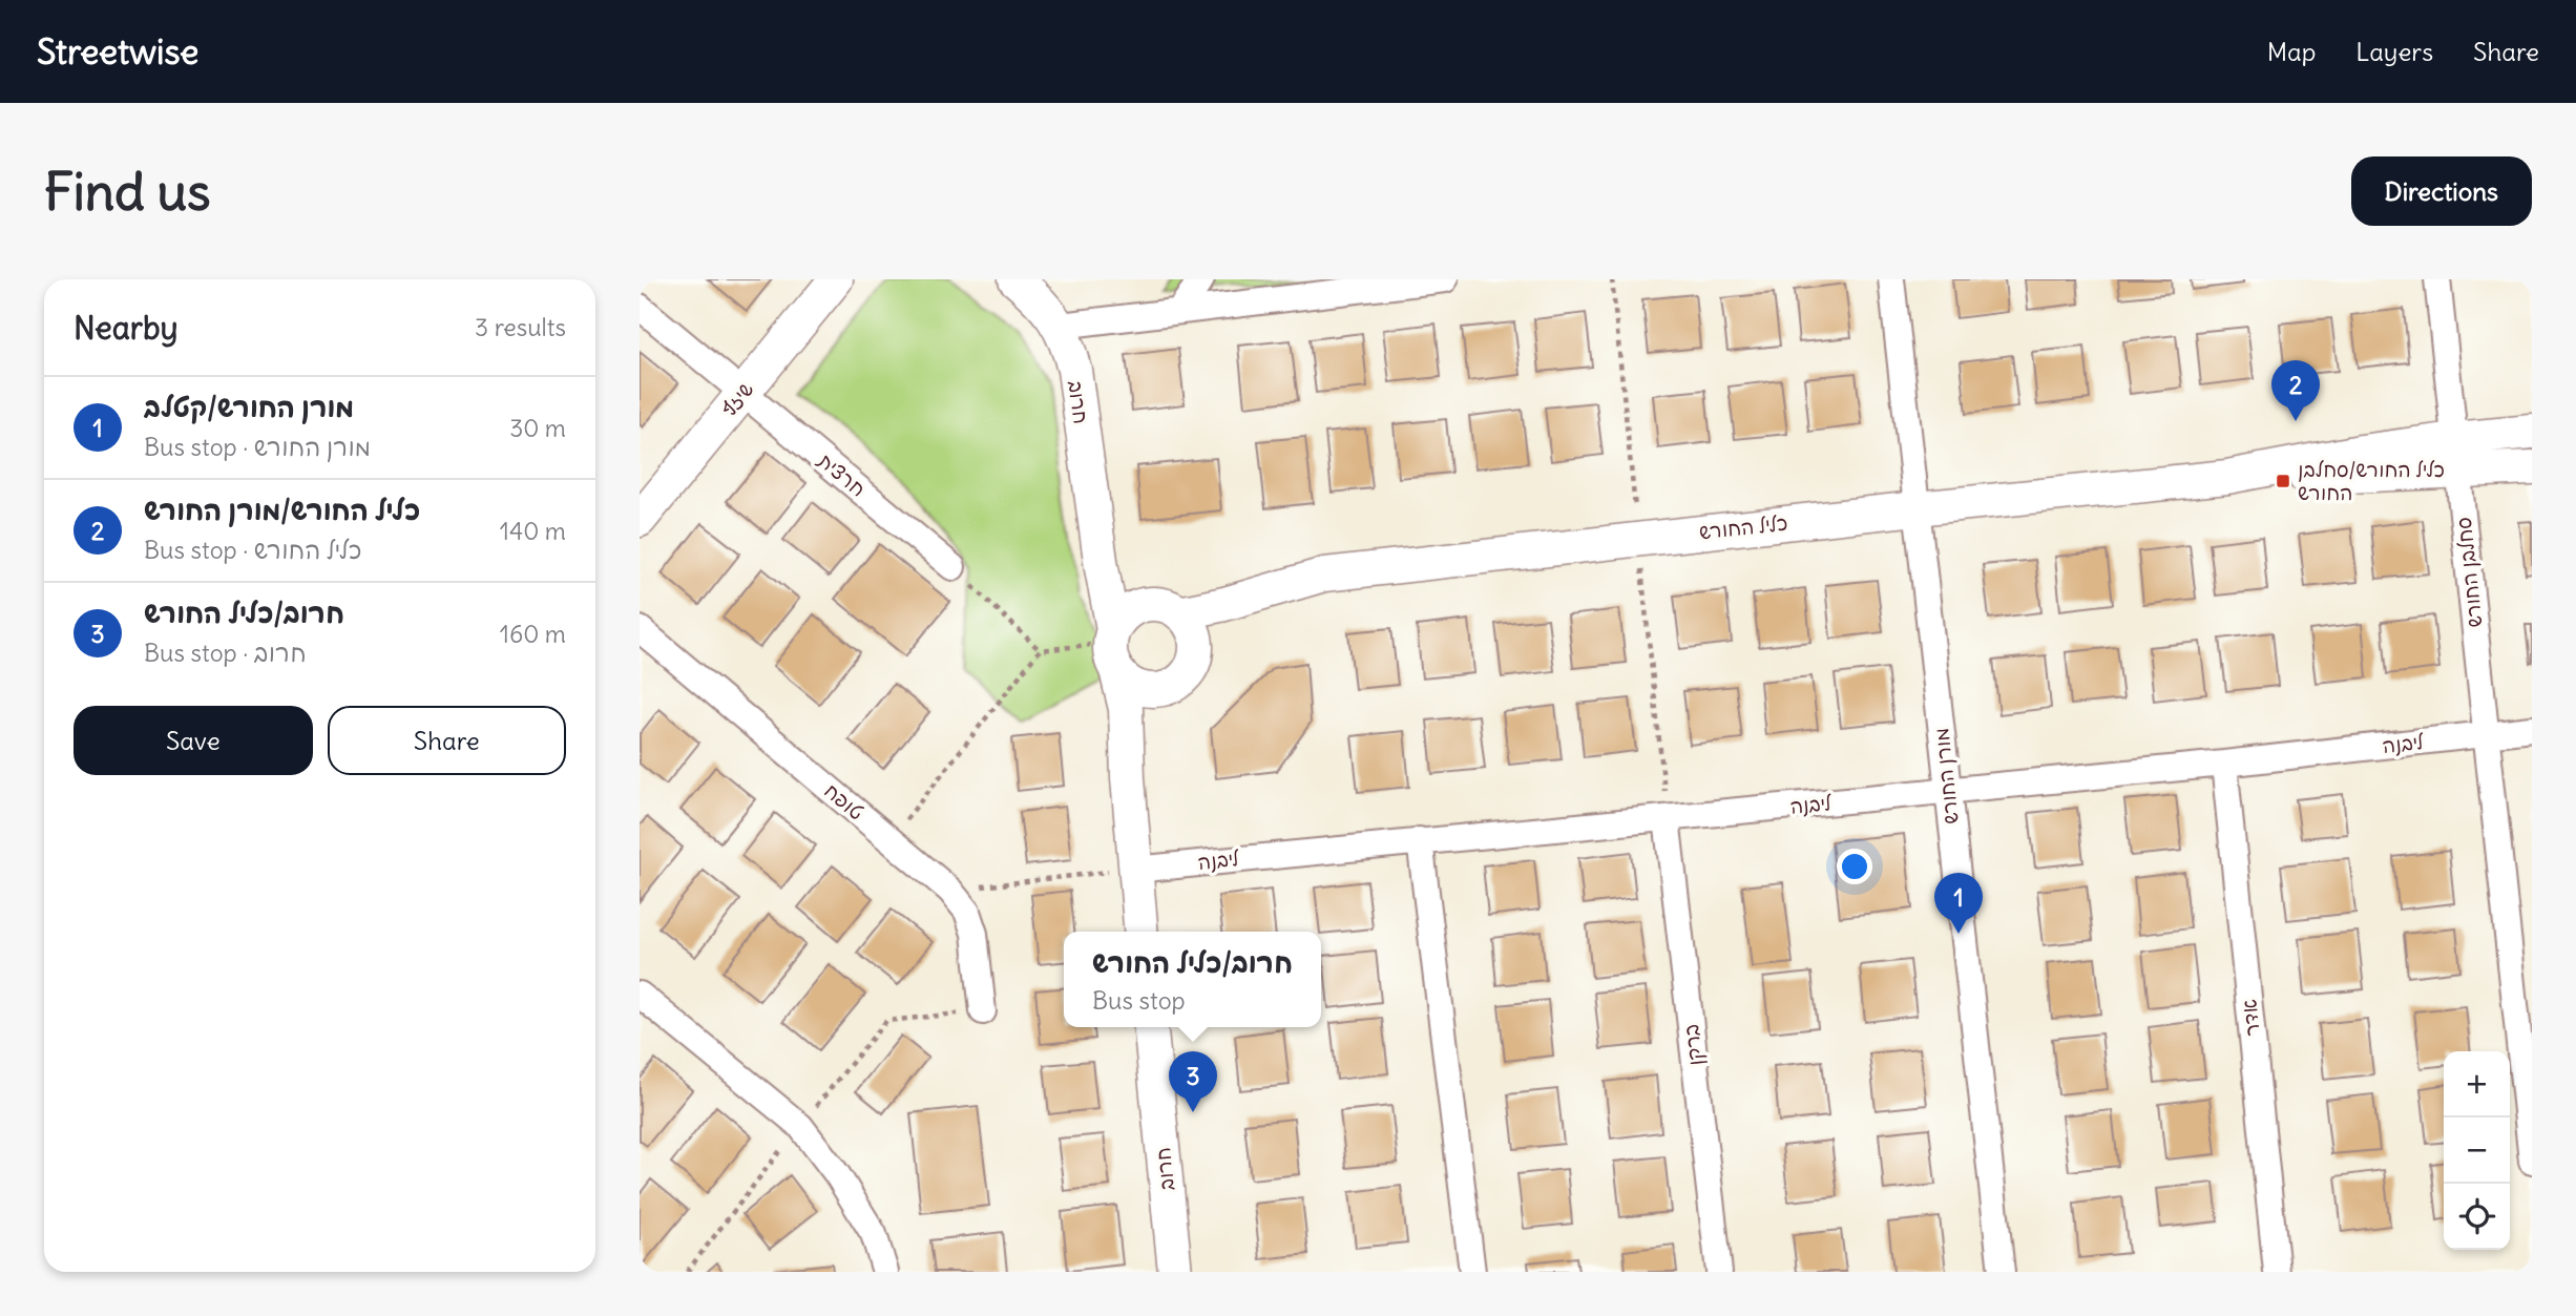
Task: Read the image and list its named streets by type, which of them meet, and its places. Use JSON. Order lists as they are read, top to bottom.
{
  "streets": {
    "street": [
      "שיזף",
      "חרוב",
      "חרצית",
      "כליל החורש",
      "סחלבן החורש",
      "ליבנה",
      "מורן החורש",
      "טופח",
      "אדר",
      "ברקן"
    ]
  },
  "crossings": [
    ["שיזף", "חרצית"],
    ["חרוב", "כליל החורש"],
    ["חרוב", "ליבנה"],
    ["כליל החורש", "סחלבן החורש"],
    ["כליל החורש", "מורן החורש"],
    ["סחלבן החורש", "ליבנה"],
    ["ליבנה", "מורן החורש"],
    ["ליבנה", "אדר"],
    ["ליבנה", "ברקן"]
  ],
  "places": {
    "transit": ["כליל החורש/סחלבן החורש"]
  },
  "page": {
    "header": "Streetwise",
    "nav": ["Map", "Layers", "Share"],
    "buttons": [
      "Directions",
      ["Save", "Share"]
    ],
    "title": "Find us",
    "heading": ["Nearby", "3 results"],
    "pins": ["2", "1", "3"],
    "list": [
      {
        "mark": "1",
        "name": "מורן החורש/קטלב",
        "note": "Bus stop · מורן החורש",
        "value": "30 m"
      },
      {
        "mark": "2",
        "name": "כליל החורש/מורן החורש",
        "note": "Bus stop · כליל החורש",
        "value": "140 m"
      },
      {
        "mark": "3",
        "name": "חרוב/כליל החורש",
        "note": "Bus stop · חרוב",
        "value": "160 m"
      }
    ],
    "popup": ["חרוב/כליל החורש", "Bus stop"],
    "map_buttons": ["+", "−"]
  }
}
